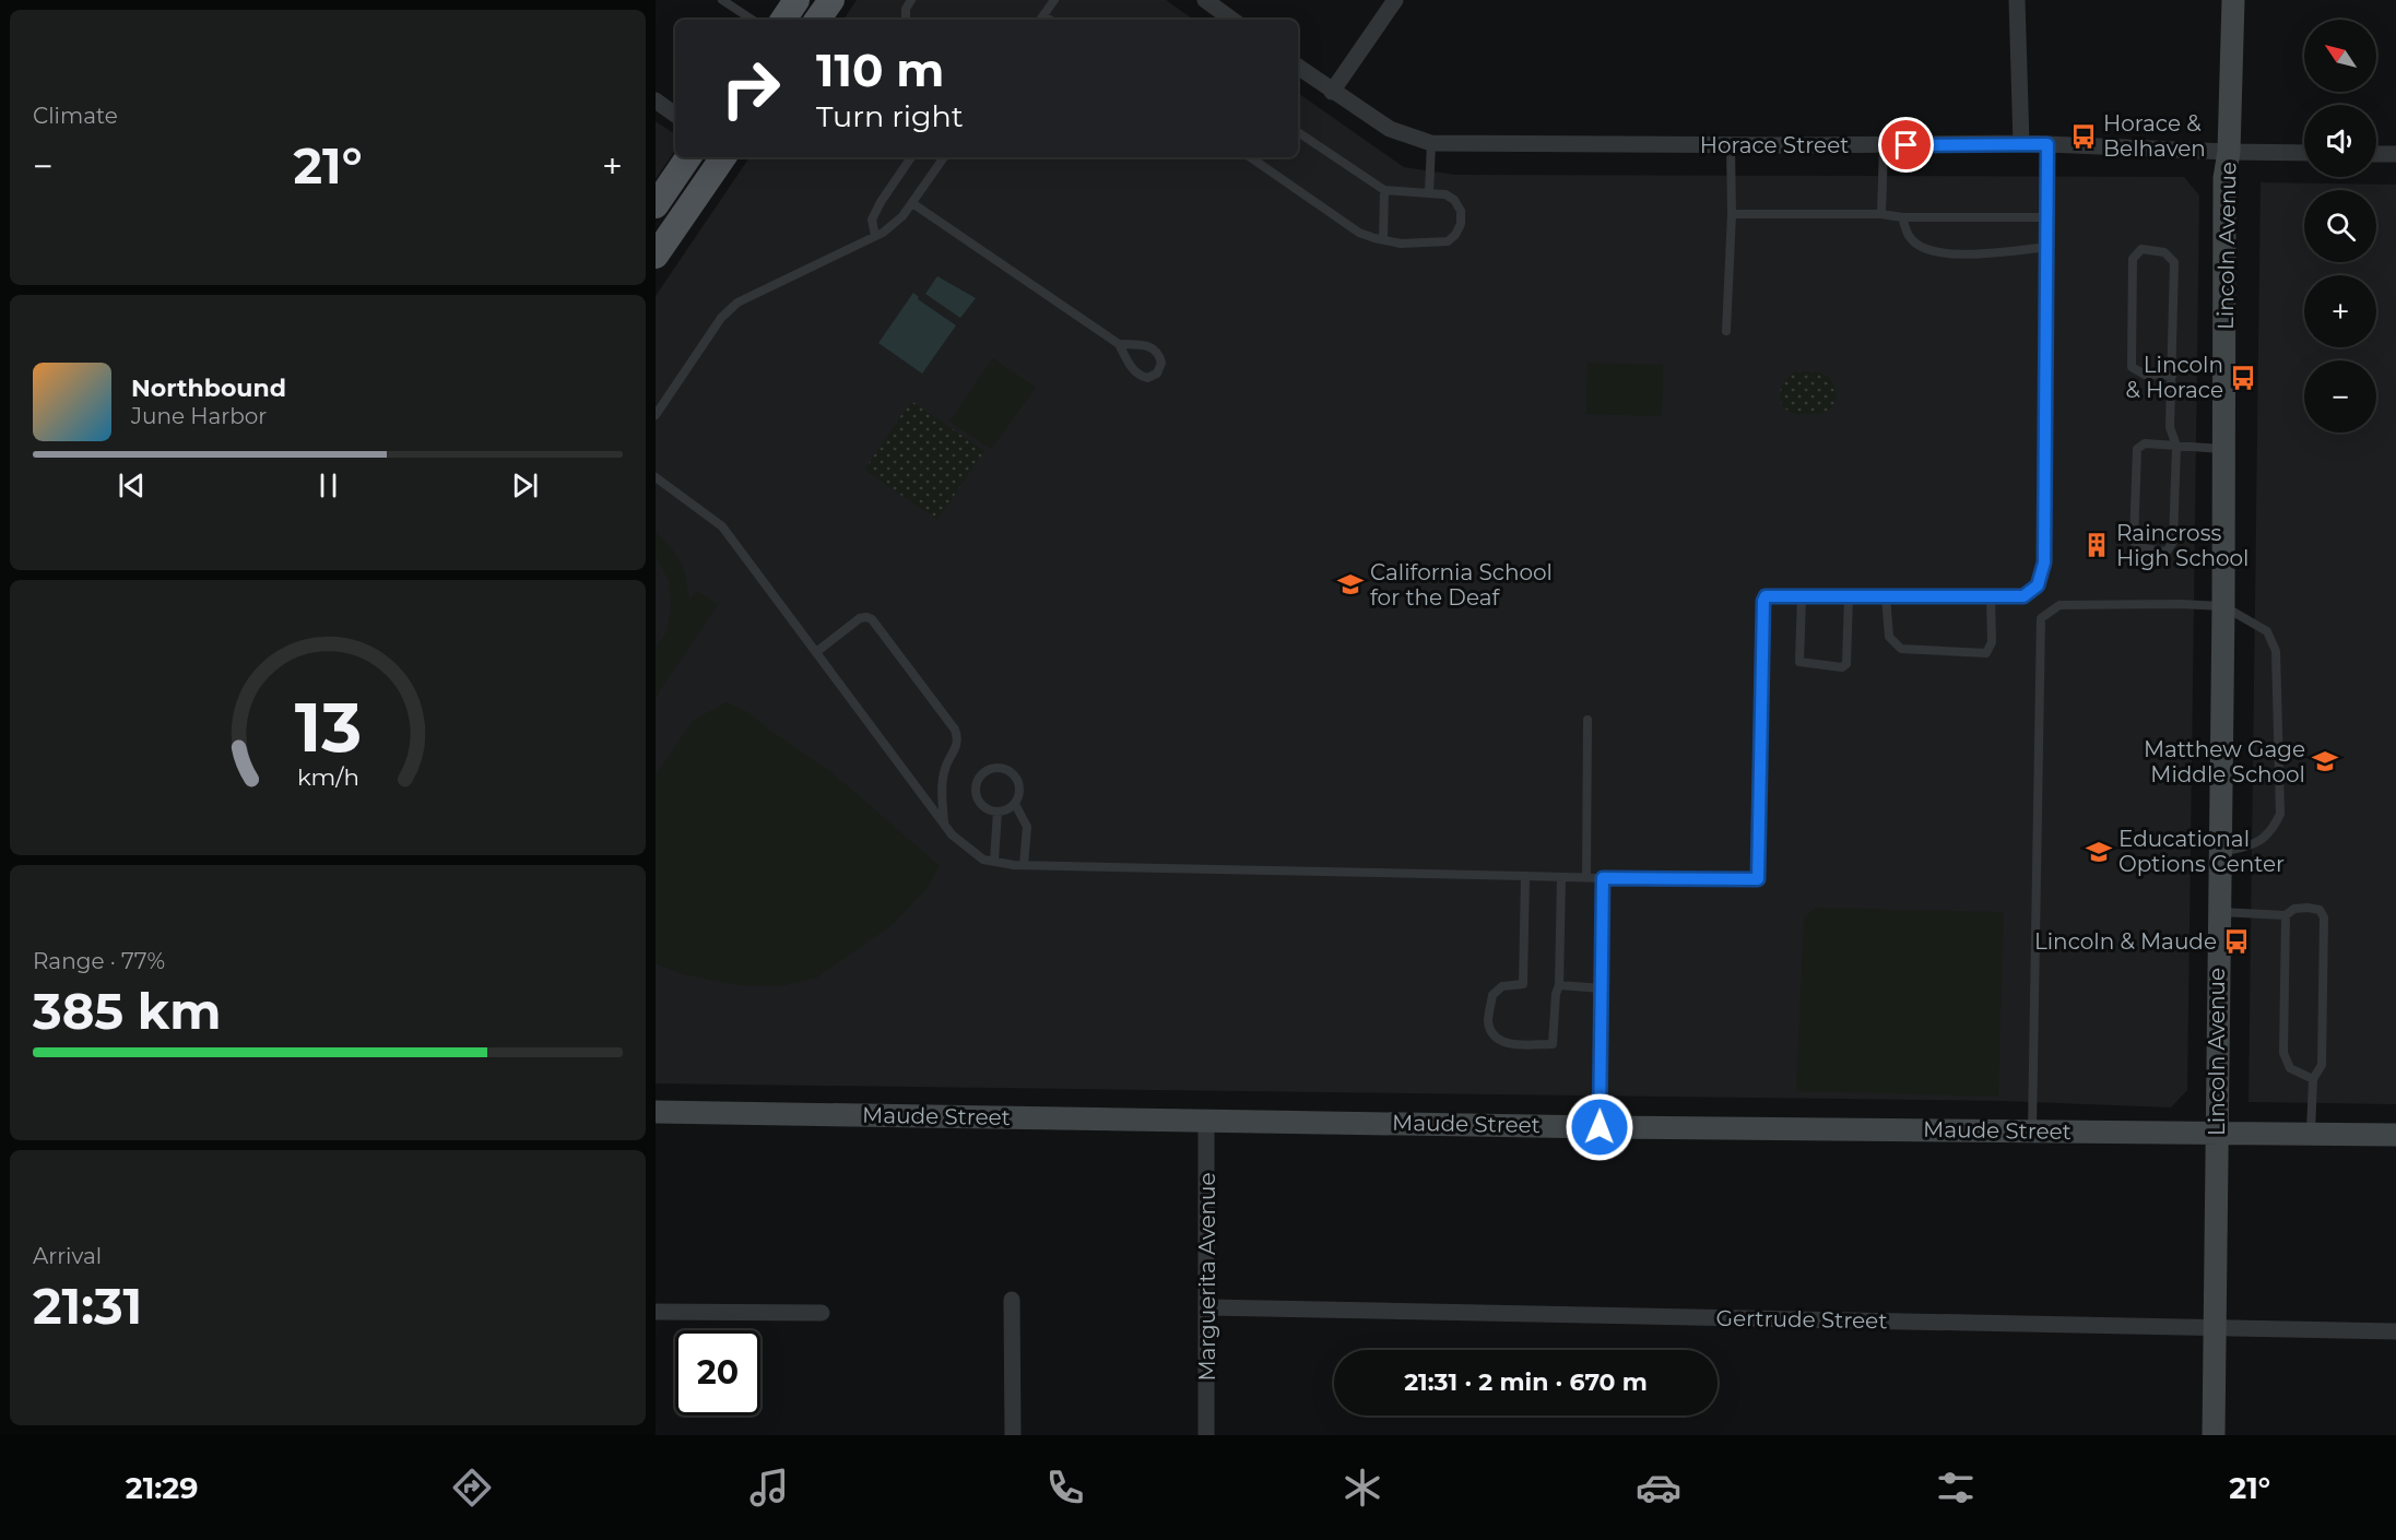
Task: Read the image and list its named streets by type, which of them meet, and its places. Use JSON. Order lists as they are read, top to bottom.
{
  "streets": {
    "street": [
      "Horace Street",
      "Lincoln Avenue",
      "Maude Street",
      "Marguerita Avenue",
      "Gertrude Street"
    ]
  },
  "crossings": [
    ["Horace Street", "Lincoln Avenue"],
    ["Lincoln Avenue", "Maude Street"],
    ["Lincoln Avenue", "Gertrude Street"],
    ["Maude Street", "Marguerita Avenue"],
    ["Marguerita Avenue", "Gertrude Street"]
  ],
  "places": {
    "bus stop": ["Horace & Belhaven", "Lincoln & Horace", "Lincoln & Maude"],
    "building": ["Raincross High School"],
    "school or university": ["California School for the Deaf", "Matthew Gage Middle School", "Educational Options Center"]
  },
  "north": "top left",
  "page": {
    "tile": [
      "Climate",
      ["Range · 77%", "385 km"],
      ["Arrival", "21:31"]
    ],
    "map_buttons": ["+", "−"],
    "turn": ["110 m", "Turn right"],
    "heat": ["−", "21°", "+"],
    "song": ["Northbound", "June Harbor"],
    "limit": "20",
    "trip": "21:31 · 2 min · 670 m",
    "tabs": ["21:29", "21°"],
    "gauge": ["13", "km/h"]
  }
}
